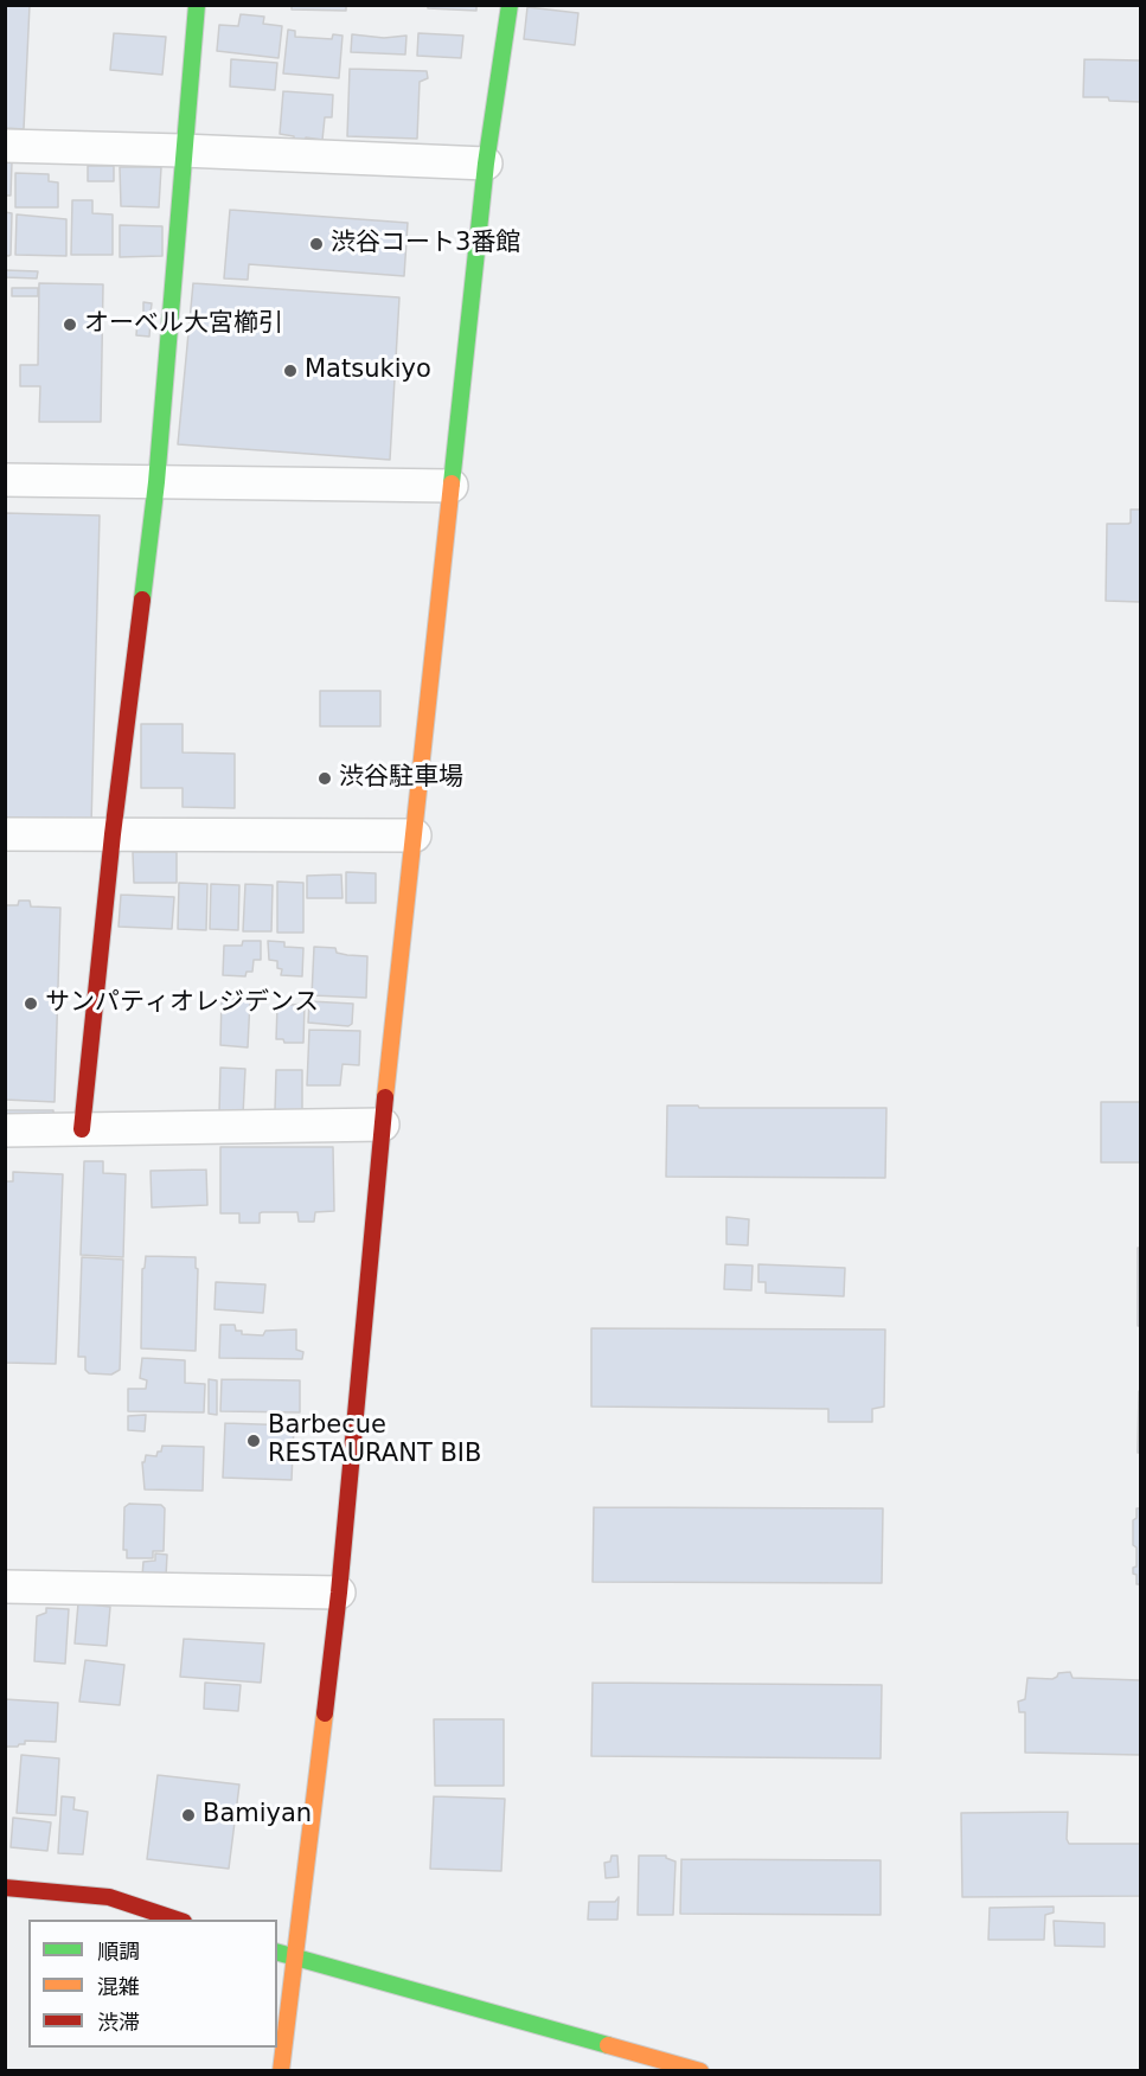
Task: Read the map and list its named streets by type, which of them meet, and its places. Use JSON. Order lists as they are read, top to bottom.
{
  "places": [
    "渋谷コート3番館",
    "オーベル大宮櫛引",
    "Matsukiyo",
    "渋谷駐車場",
    "サンパティオレジデンス",
    "Barbecue RESTAURANT BIB",
    "Bamiyan"
  ],
  "legend": ["順調", "混雑", "渋滞"]
}
